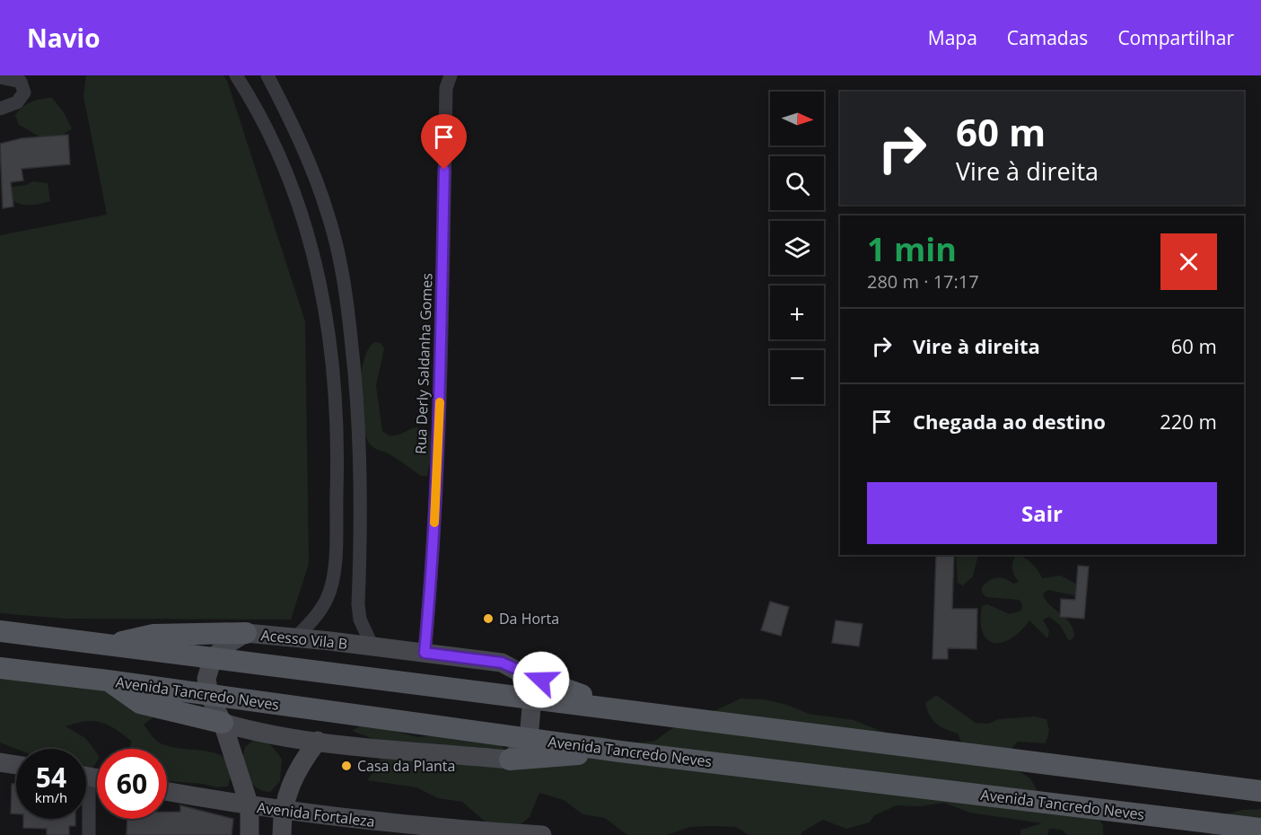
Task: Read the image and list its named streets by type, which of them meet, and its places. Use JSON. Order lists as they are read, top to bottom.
{
  "streets": {
    "main road": ["Avenida Tancredo Neves"],
    "street": ["Rua Derly Saldanha Gomes", "Acesso Vila B", "Avenida Fortaleza"]
  },
  "crossings": [
    ["Rua Derly Saldanha Gomes", "Acesso Vila B"]
  ],
  "places": ["Da Horta", "Casa da Planta"],
  "north": "right",
  "page": {
    "header": "Navio",
    "nav": ["Mapa", "Camadas", "Compartilhar"],
    "map_buttons": ["+", "−"],
    "turn": ["60 m", "Vire à direita"],
    "heading": ["1 min", "280 m · 17:17"],
    "list": [
      {
        "name": "Vire à direita",
        "value": "60 m"
      },
      {
        "name": "Chegada ao destino",
        "value": "220 m"
      }
    ],
    "buttons": "Sair",
    "speed": "54 km/h",
    "limit": "60"
  }
}
